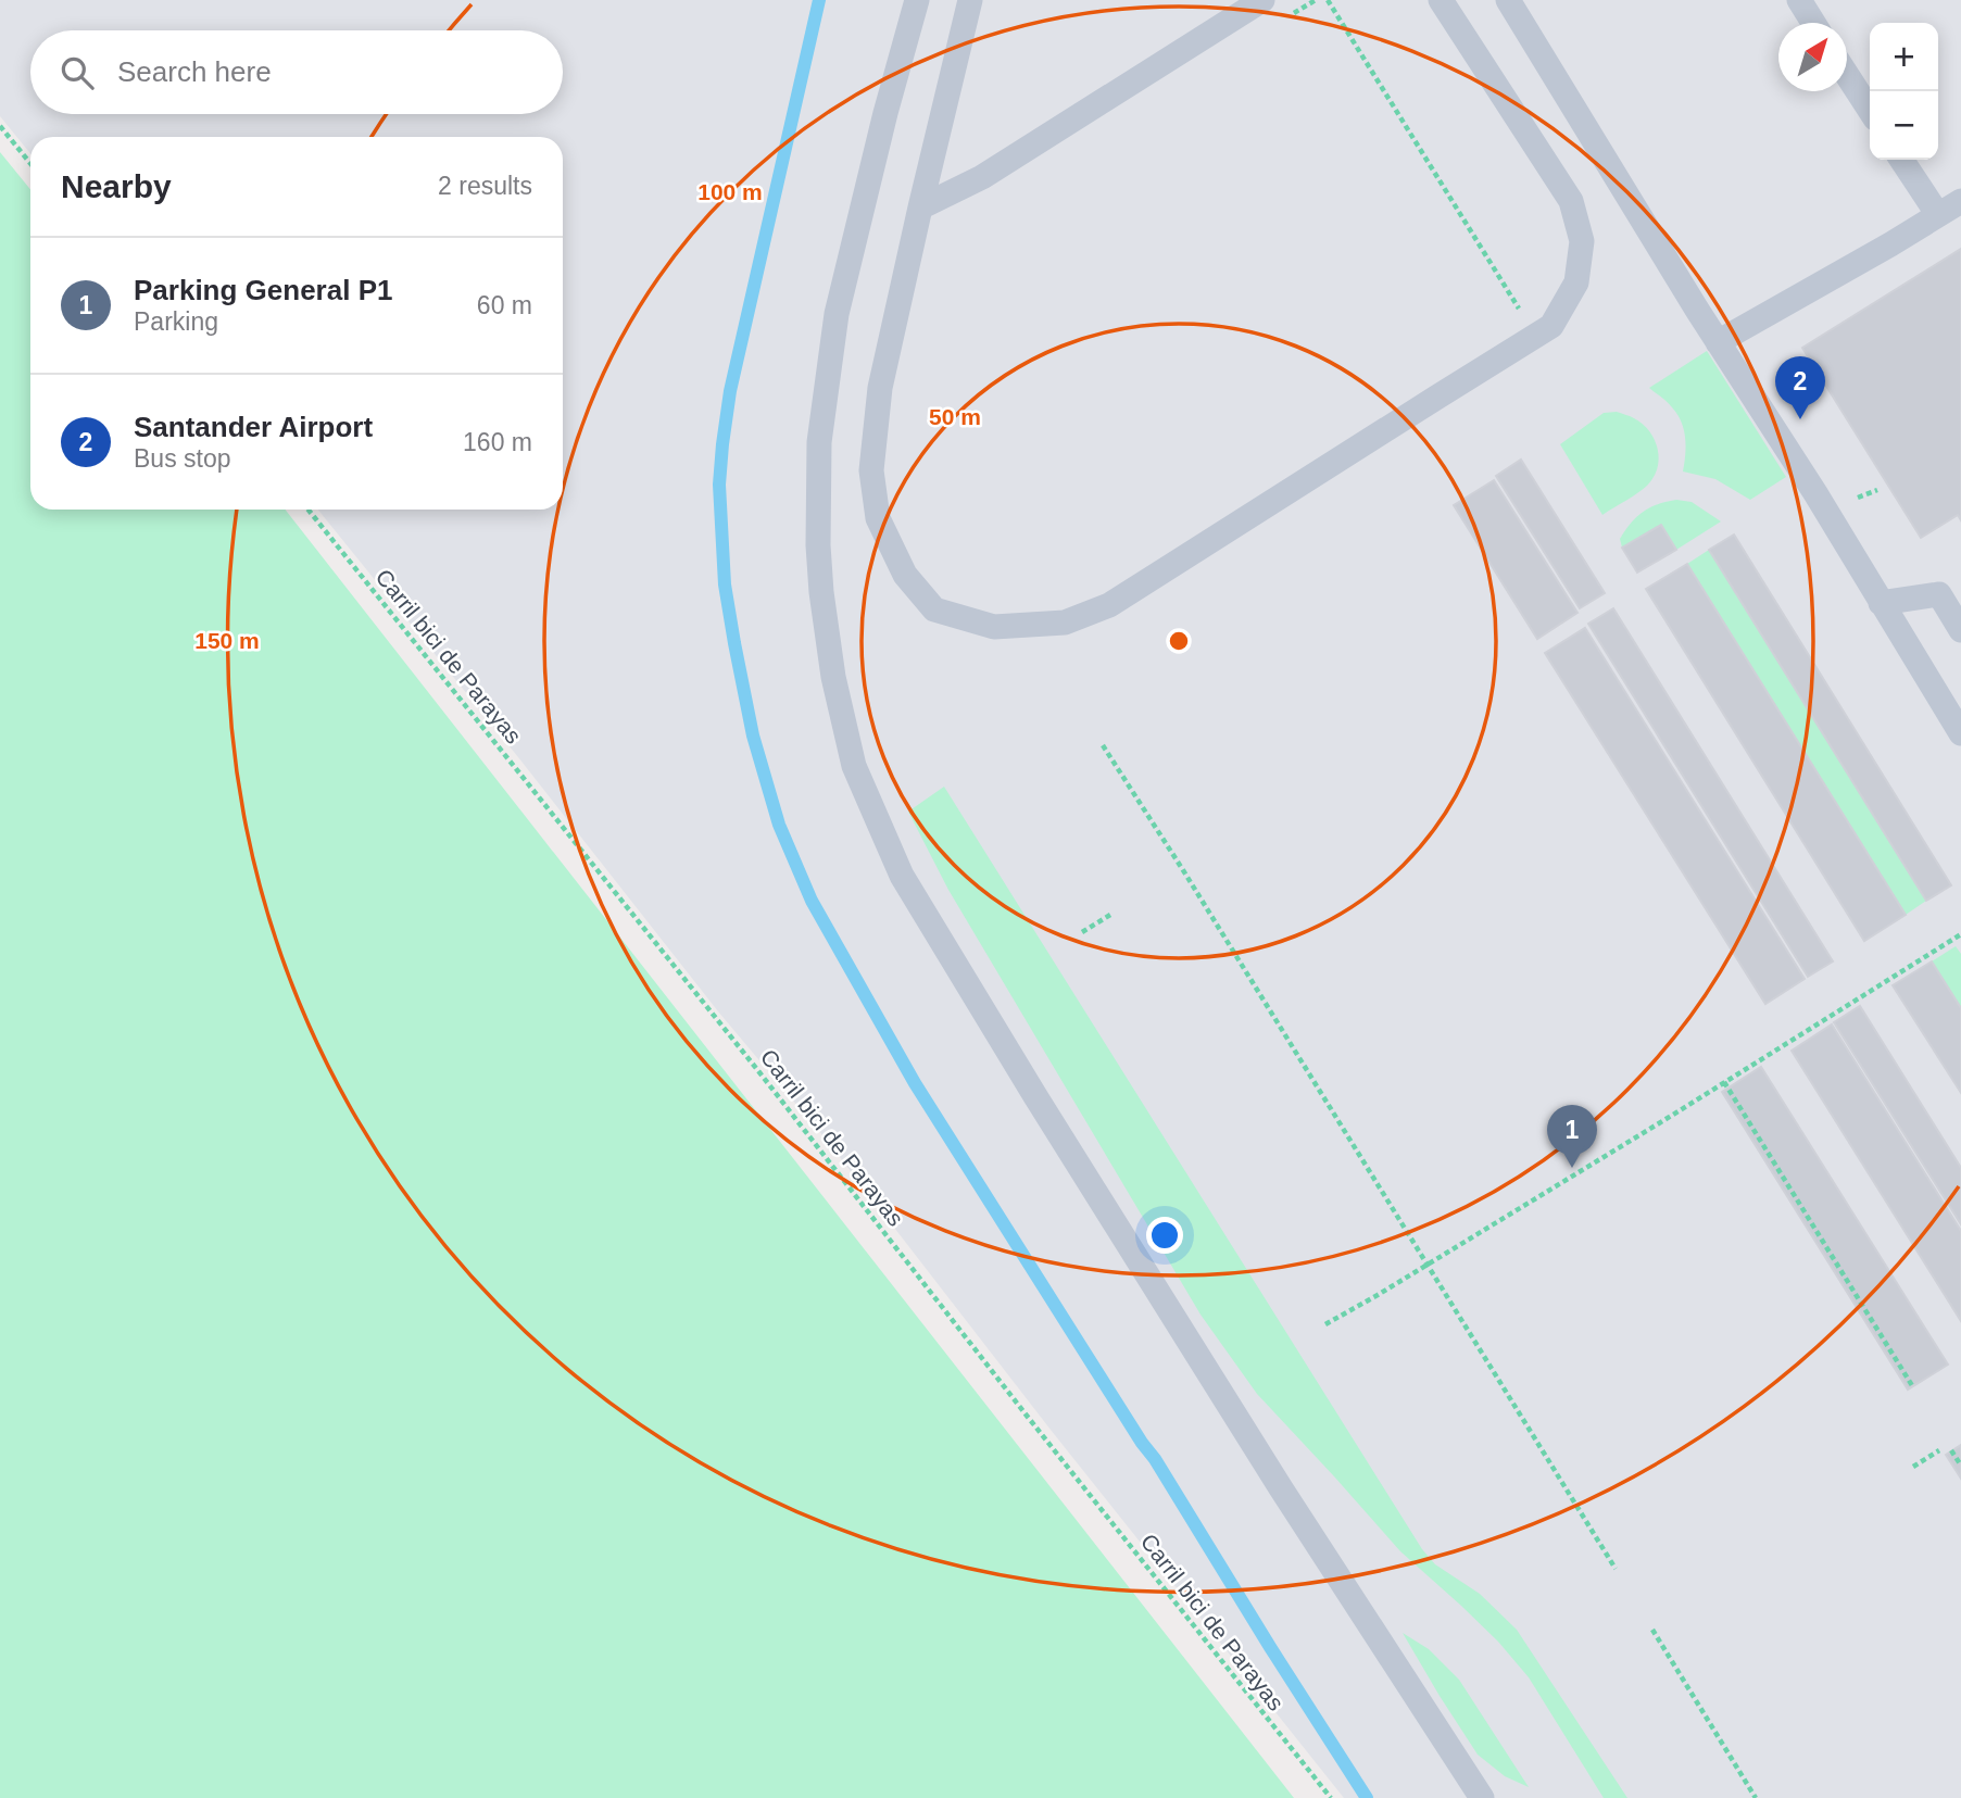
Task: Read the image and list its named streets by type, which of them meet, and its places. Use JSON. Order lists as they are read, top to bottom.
{
  "streets": {
    "path": ["Carril bici de Parayas"]
  },
  "north": "top right",
  "page": {
    "map_buttons": ["+", "−"],
    "search": "Search here",
    "heading": ["Nearby", "2 results"],
    "list": [
      {
        "mark": "1",
        "name": "Parking General P1",
        "note": "Parking",
        "value": "60 m"
      },
      {
        "mark": "2",
        "name": "Santander Airport",
        "note": "Bus stop",
        "value": "160 m"
      }
    ],
    "pins": ["2", "1"]
  },
  "rings": ["100 m", "50 m", "150 m"]
}
